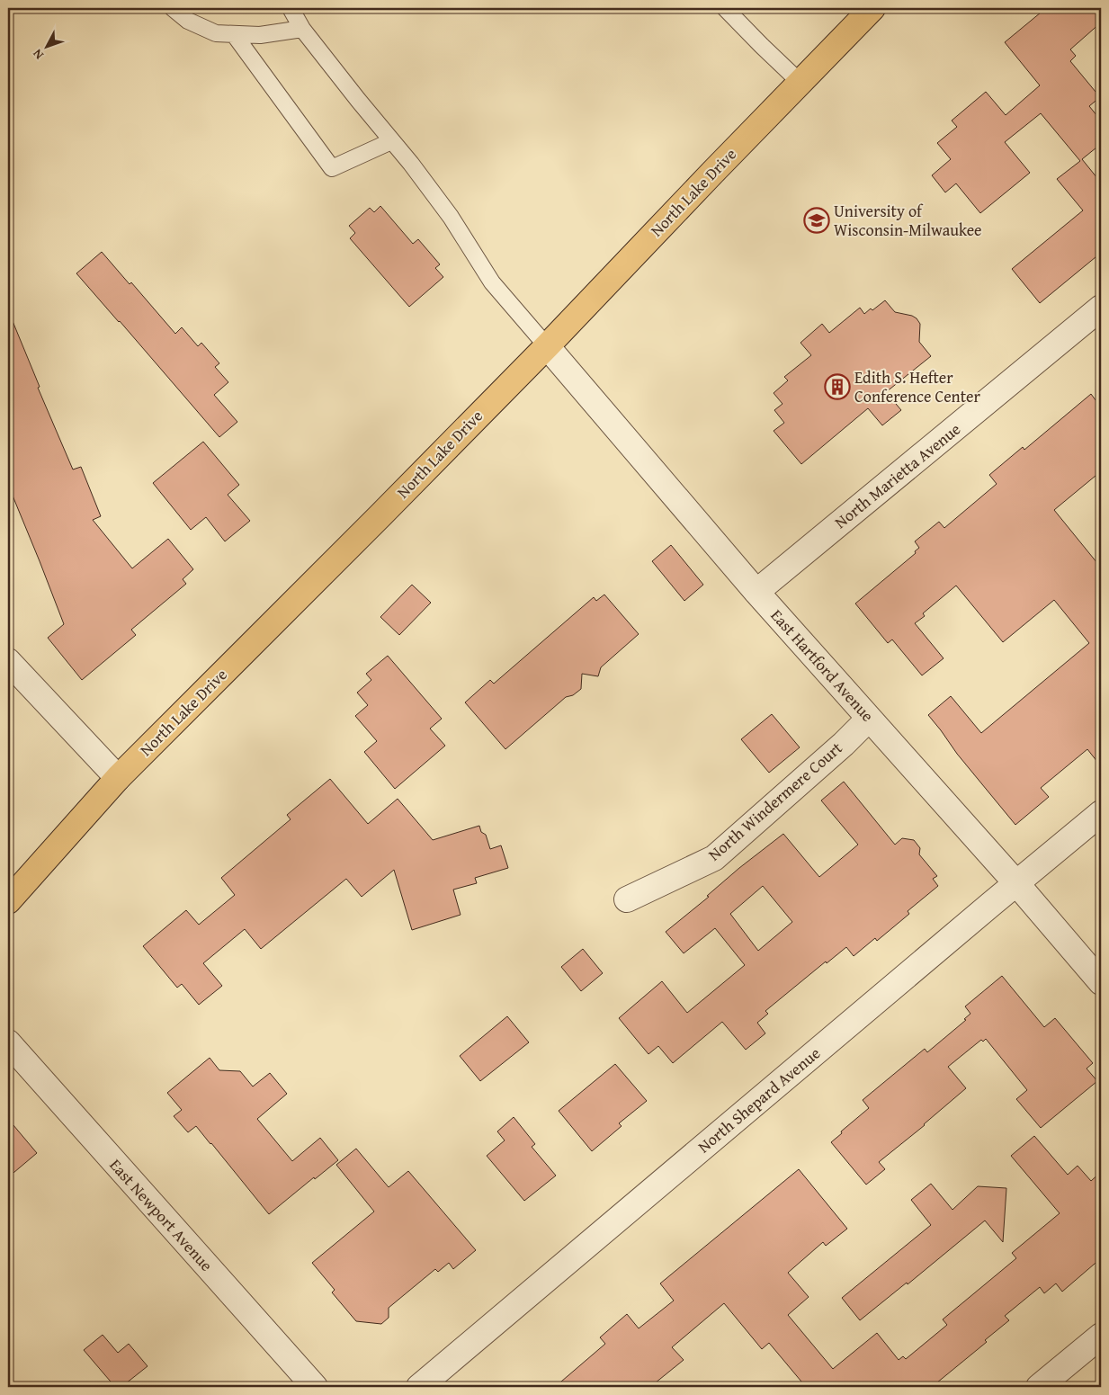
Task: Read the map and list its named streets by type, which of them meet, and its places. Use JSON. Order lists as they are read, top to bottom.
{
  "streets": {
    "main road": ["North Lake Drive"],
    "street": [
      "North Marietta Avenue",
      "East Hartford Avenue",
      "North Windermere Court",
      "North Shepard Avenue",
      "East Newport Avenue"
    ]
  },
  "crossings": [
    ["North Lake Drive", "East Hartford Avenue"],
    ["North Marietta Avenue", "East Hartford Avenue"],
    ["East Hartford Avenue", "North Windermere Court"],
    ["East Hartford Avenue", "North Shepard Avenue"]
  ],
  "places": {
    "school or university": ["University of Wisconsin-Milwaukee"],
    "building": ["Edith S. Hefter Conference Center"]
  },
  "north": "bottom left"
}
